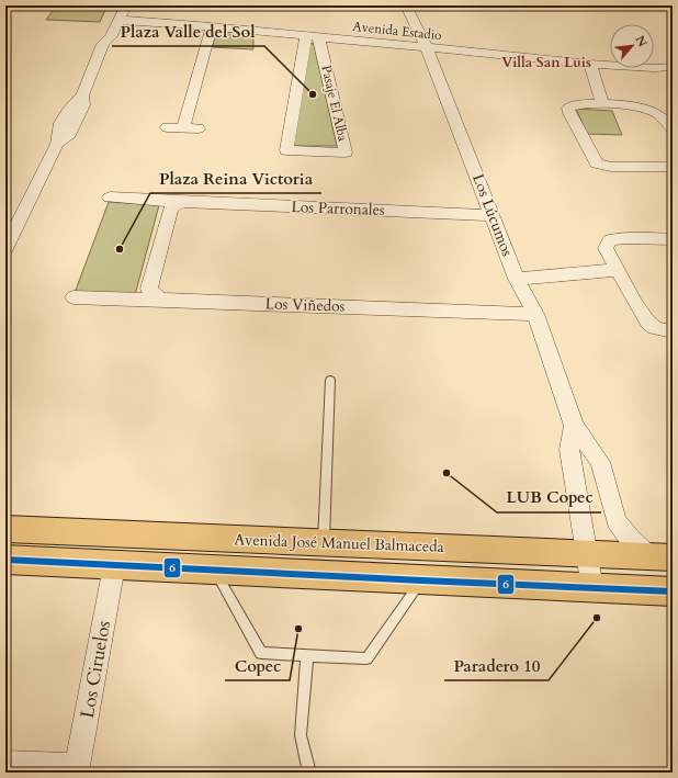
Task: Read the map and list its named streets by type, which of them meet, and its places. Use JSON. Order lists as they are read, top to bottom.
{
  "streets": {
    "main road": ["Avenida José Manuel Balmaceda"],
    "street": [
      "Avenida Estadio",
      "Pasaje El Alba",
      "Los Parronales",
      "Los Lúcumos",
      "Los Viñedos",
      "Los Ciruelos"
    ]
  },
  "crossings": [
    ["Avenida Estadio", "Pasaje El Alba"],
    ["Avenida Estadio", "Los Lúcumos"],
    ["Los Parronales", "Los Lúcumos"],
    ["Los Lúcumos", "Los Viñedos"],
    ["Los Lúcumos", "Avenida José Manuel Balmaceda"],
    ["Avenida José Manuel Balmaceda", "Los Ciruelos"]
  ],
  "districts": ["Villa San Luis"],
  "places": [
    "Plaza Valle del Sol",
    "Plaza Reina Victoria",
    "LUB Copec",
    "Paradero 10",
    "Copec"
  ],
  "lines": ["transit line 6"],
  "north": "top right"
}
